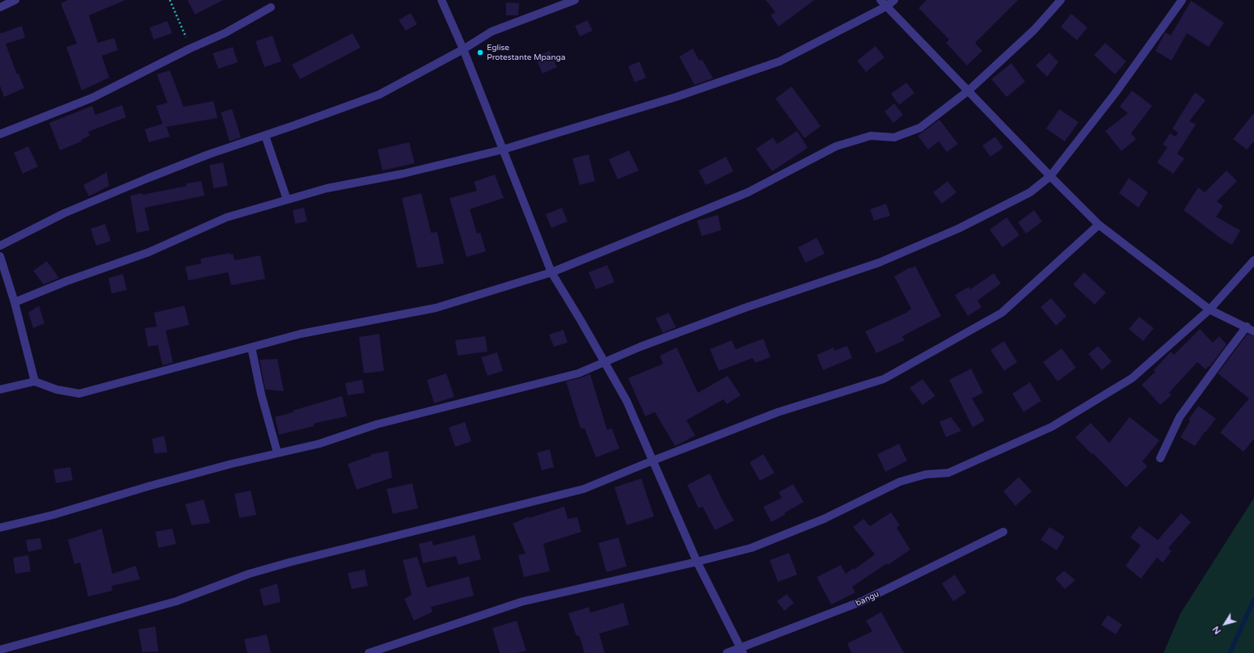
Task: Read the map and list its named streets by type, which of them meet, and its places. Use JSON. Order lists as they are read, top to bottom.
{
  "streets": {
    "street": ["bangu"]
  },
  "places": ["Eglise Protestante Mpanga"],
  "north": "bottom left"
}
